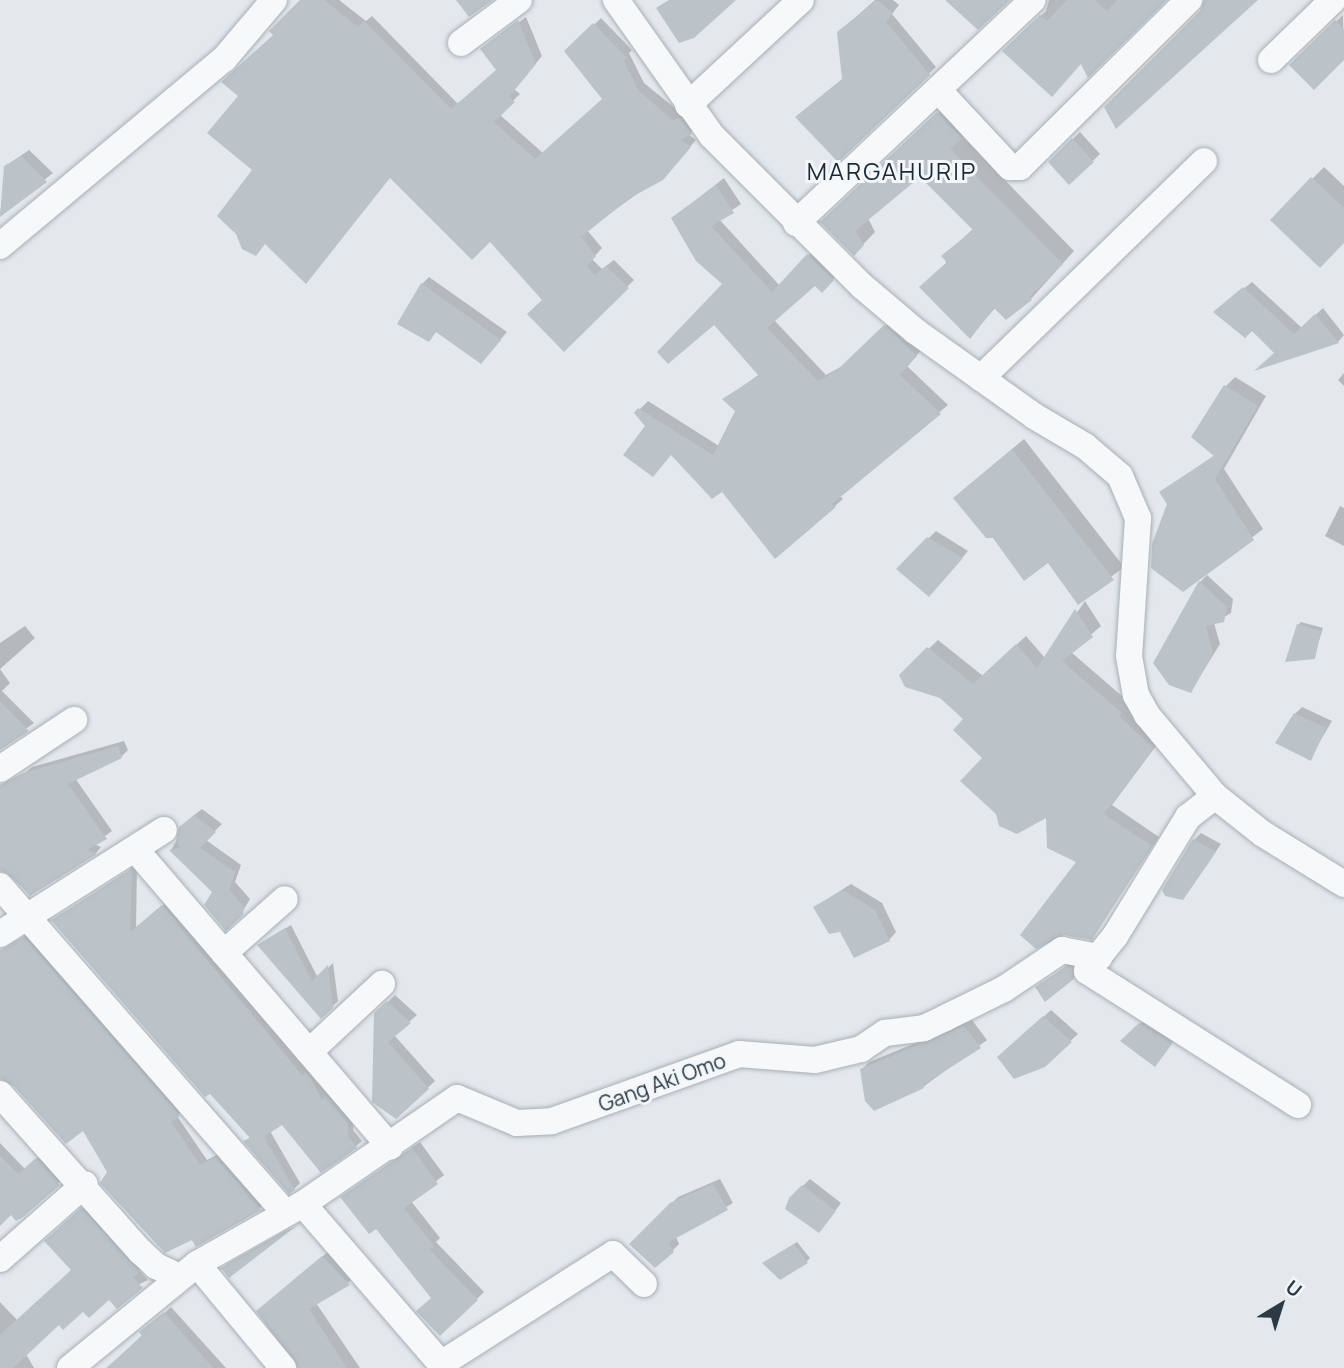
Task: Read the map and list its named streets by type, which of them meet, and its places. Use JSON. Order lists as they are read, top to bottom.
{
  "streets": {
    "street": ["Gang Aki Omo"]
  },
  "districts": ["MARGAHURIP"],
  "north": "top right"
}
